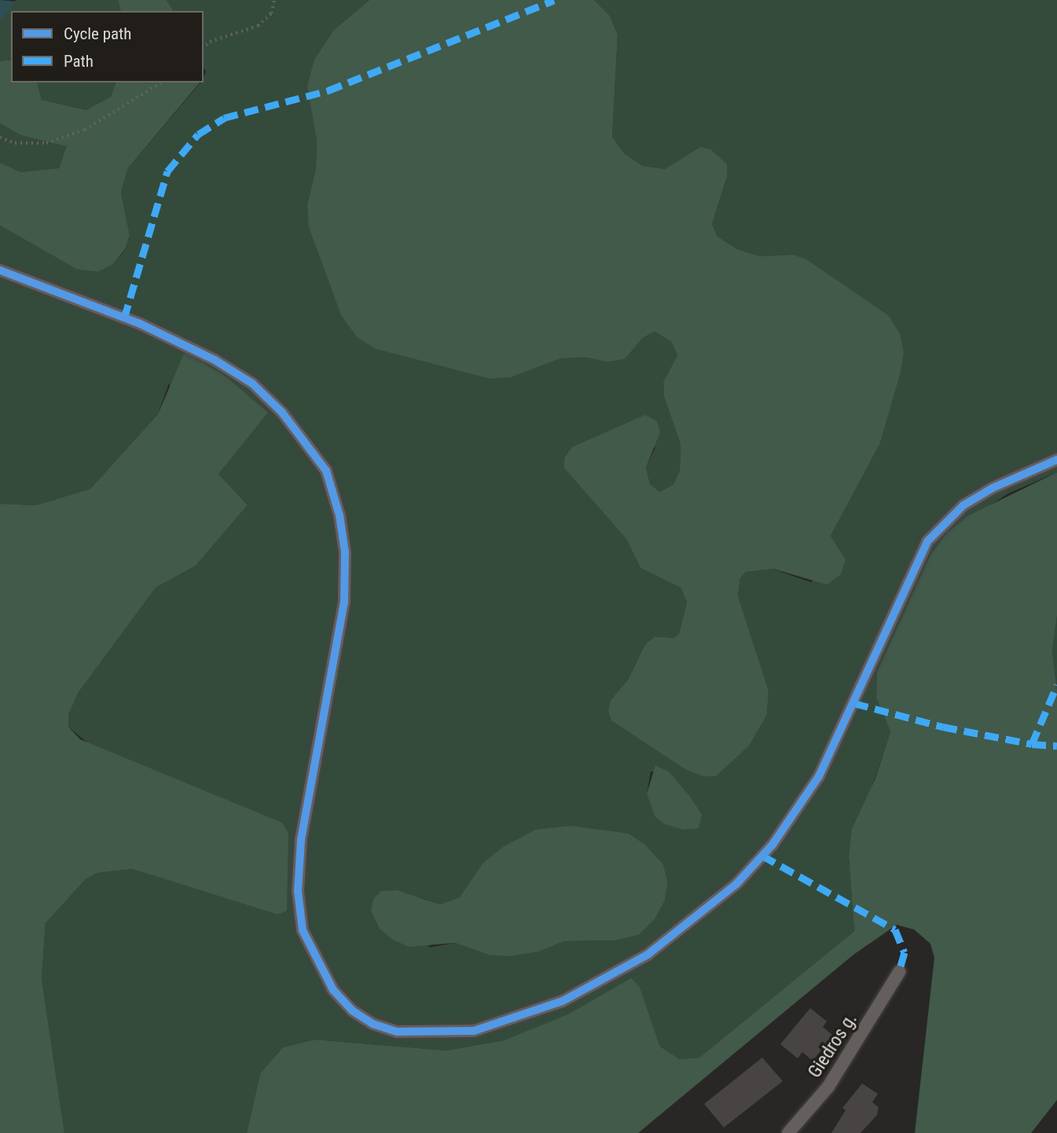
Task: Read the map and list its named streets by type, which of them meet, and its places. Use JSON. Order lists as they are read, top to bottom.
{
  "streets": {
    "street": ["Giedros g."]
  },
  "legend": ["Cycle path", "Path"]
}
